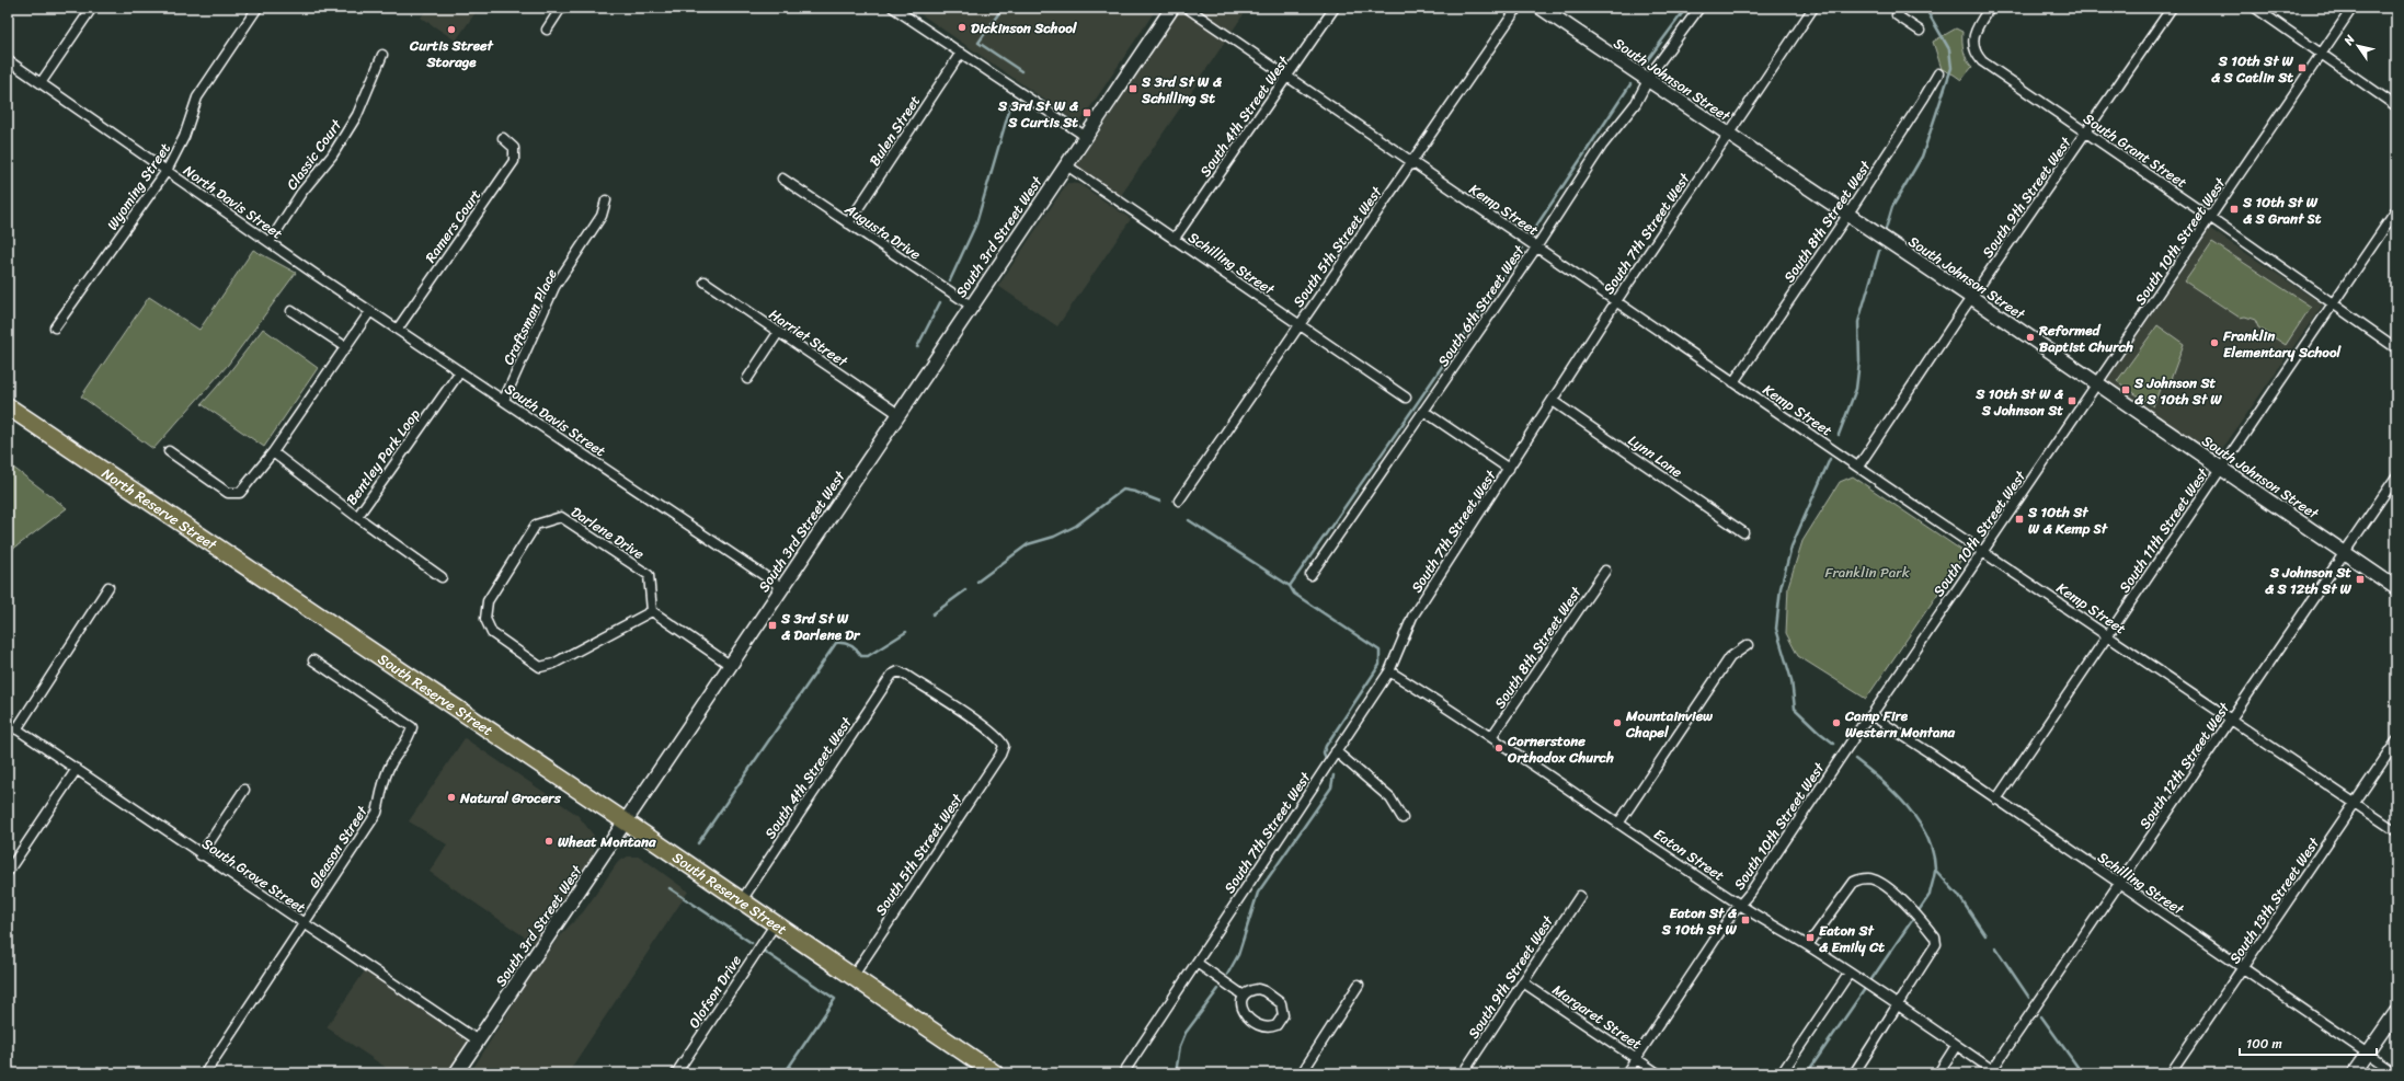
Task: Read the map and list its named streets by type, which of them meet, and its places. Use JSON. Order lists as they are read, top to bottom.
{
  "streets": {
    "highway": ["North Reserve Street", "South Reserve Street"],
    "street": [
      "South Johnson Street",
      "South 4th Street West",
      "Bulen Street",
      "South Grant Street",
      "Classic Court",
      "Wyoming Street",
      "South 9th Street West",
      "North Davis Street",
      "Kemp Street",
      "South 8th Street West",
      "Ramers Court",
      "Augusta Drive",
      "South 7th Street West",
      "South 3rd Street West",
      "South 10th Street West",
      "South 5th Street West",
      "Schilling Street",
      "South 6th Street West",
      "Craftsman Place",
      "Harriet Street",
      "South Davis Street",
      "Lynn Lane",
      "Bentley Park Loop",
      "South 11th Street West",
      "Darlene Drive",
      "South 12th Street West",
      "Gleason Street",
      "Eaton Street",
      "South Grove Street",
      "South 13th Street West",
      "Olofson Drive",
      "Margaret Street"
    ]
  },
  "crossings": [
    ["South Johnson Street", "South 9th Street West"],
    ["South Johnson Street", "South 8th Street West"],
    ["South Johnson Street", "South 7th Street West"],
    ["South Johnson Street", "South 10th Street West"],
    ["South Johnson Street", "South 6th Street West"],
    ["South Johnson Street", "South 11th Street West"],
    ["South Johnson Street", "South 12th Street West"],
    ["South 4th Street West", "Kemp Street"],
    ["South 4th Street West", "South 5th Street West"],
    ["South 4th Street West", "Schilling Street"],
    ["South 4th Street West", "South Reserve Street"],
    ["Bulen Street", "Augusta Drive"],
    ["South Grant Street", "South 9th Street West"],
    ["South Grant Street", "South 10th Street West"],
    ["South Grant Street", "South 11th Street West"],
    ["Classic Court", "North Davis Street"],
    ["Wyoming Street", "North Davis Street"],
    ["South 9th Street West", "Kemp Street"],
    ["South 9th Street West", "Margaret Street"],
    ["North Davis Street", "South Davis Street"],
    ["Kemp Street", "South 8th Street West"],
    ["Kemp Street", "South 7th Street West"],
    ["Kemp Street", "South 10th Street West"],
    ["Kemp Street", "South 5th Street West"],
    ["Kemp Street", "South 6th Street West"],
    ["Kemp Street", "South 11th Street West"],
    ["Kemp Street", "South 12th Street West"],
    ["Kemp Street", "South 13th Street West"],
    ["South 8th Street West", "Eaton Street"],
    ["Ramers Court", "South Davis Street"],
    ["Augusta Drive", "South 3rd Street West"],
    ["South 7th Street West", "Lynn Lane"],
    ["South 7th Street West", "Eaton Street"],
    ["South 3rd Street West", "Schilling Street"],
    ["South 3rd Street West", "Harriet Street"],
    ["South 3rd Street West", "South Davis Street"],
    ["South 3rd Street West", "South Reserve Street"],
    ["South 3rd Street West", "South Grove Street"],
    ["South 10th Street West", "Schilling Street"],
    ["South 10th Street West", "Eaton Street"],
    ["South 10th Street West", "Margaret Street"],
    ["South 5th Street West", "Schilling Street"],
    ["South 5th Street West", "South Reserve Street"],
    ["Schilling Street", "South 11th Street West"],
    ["Schilling Street", "South 12th Street West"],
    ["Schilling Street", "South 13th Street West"],
    ["Craftsman Place", "South Davis Street"],
    ["South Davis Street", "Bentley Park Loop"],
    ["North Reserve Street", "South Reserve Street"],
    ["South Reserve Street", "Olofson Drive"],
    ["South 12th Street West", "Eaton Street"],
    ["Gleason Street", "South Grove Street"]
  ],
  "parks": ["Franklin Park"],
  "places": {
    "other": [
      "Dickinson School",
      "Curtis Street Storage",
      "Reformed Baptist Church",
      "Franklin Elementary School",
      "Mountainview Chapel",
      "Camp Fire Western Montana",
      "Cornerstone Orthodox Church",
      "Natural Grocers",
      "Wheat Montana"
    ],
    "transit": [
      "S 10th St W & S Catlin St",
      "S 3rd St W & Schilling St",
      "S 3rd St W & S Curtis St",
      "S 10th St W & S Grant St",
      "S Johnson St & S 10th St W",
      "S 10th St W & S Johnson St",
      "S 10th St W & Kemp St",
      "S Johnson St & S 12th St W",
      "S 3rd St W & Darlene Dr",
      "Eaton St & S 10th St W",
      "Eaton St & Emily Ct"
    ]
  },
  "scale_bar": "100 m",
  "north": "top left"
}
